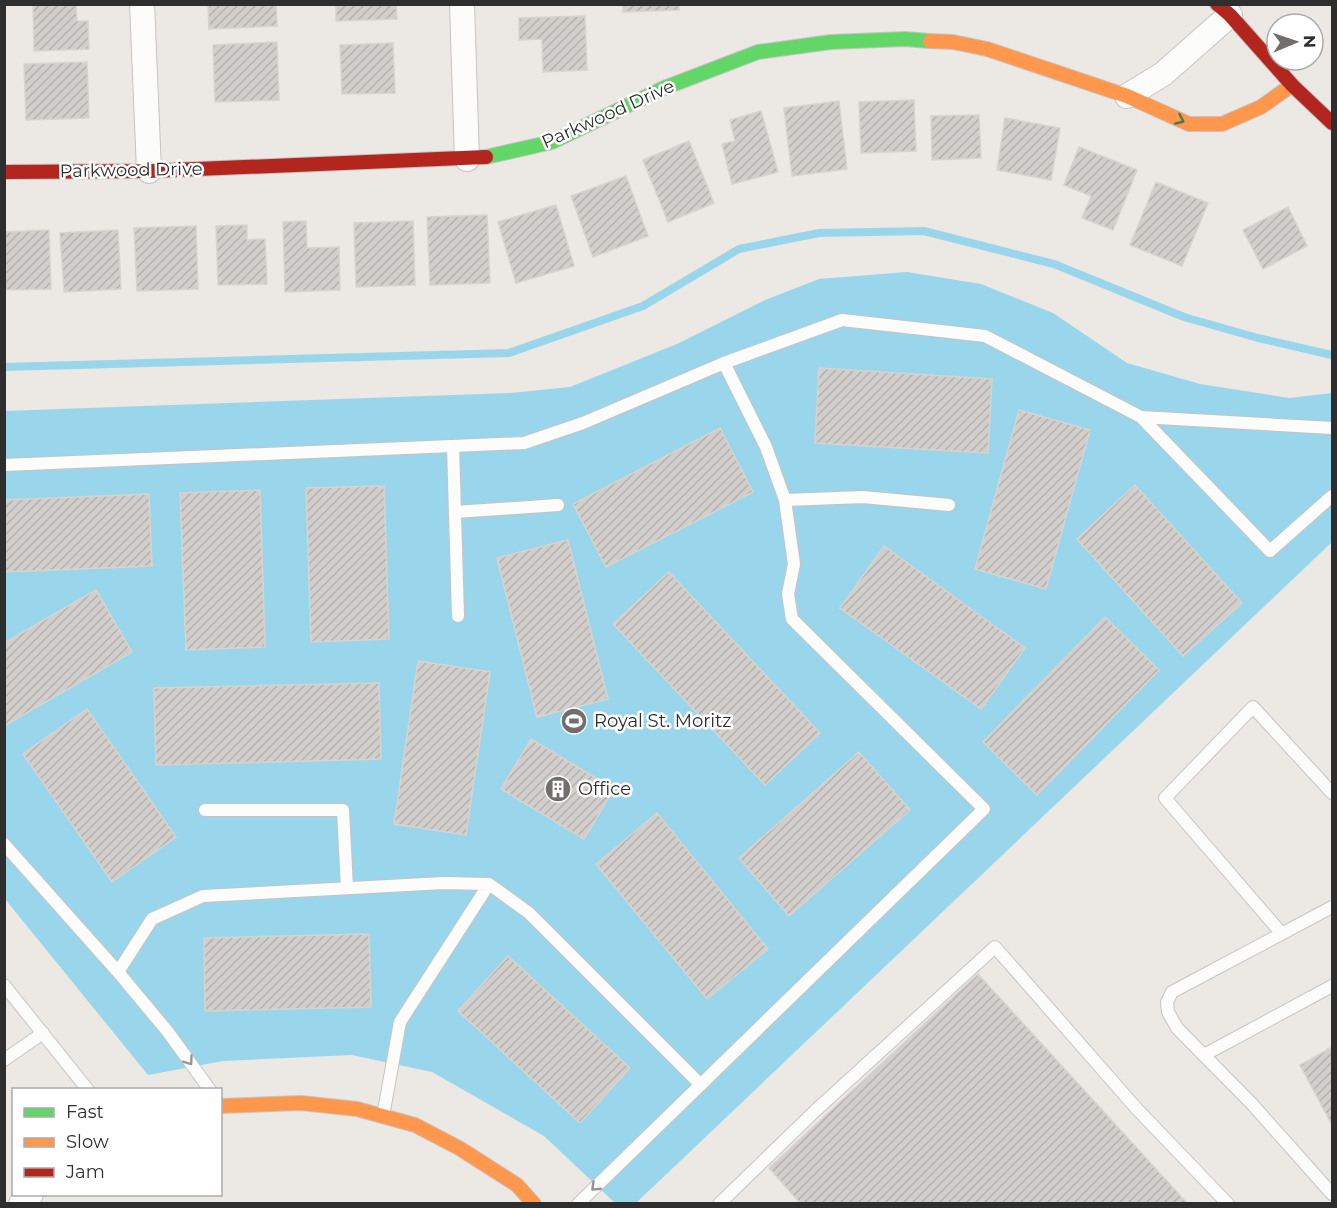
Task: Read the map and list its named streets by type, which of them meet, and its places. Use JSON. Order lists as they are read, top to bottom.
{
  "streets": {
    "street": ["Parkwood Drive"]
  },
  "places": {
    "sports": ["Royal St. Moritz"],
    "building": ["Office"]
  },
  "legend": ["Fast", "Slow", "Jam"],
  "north": "right"
}
